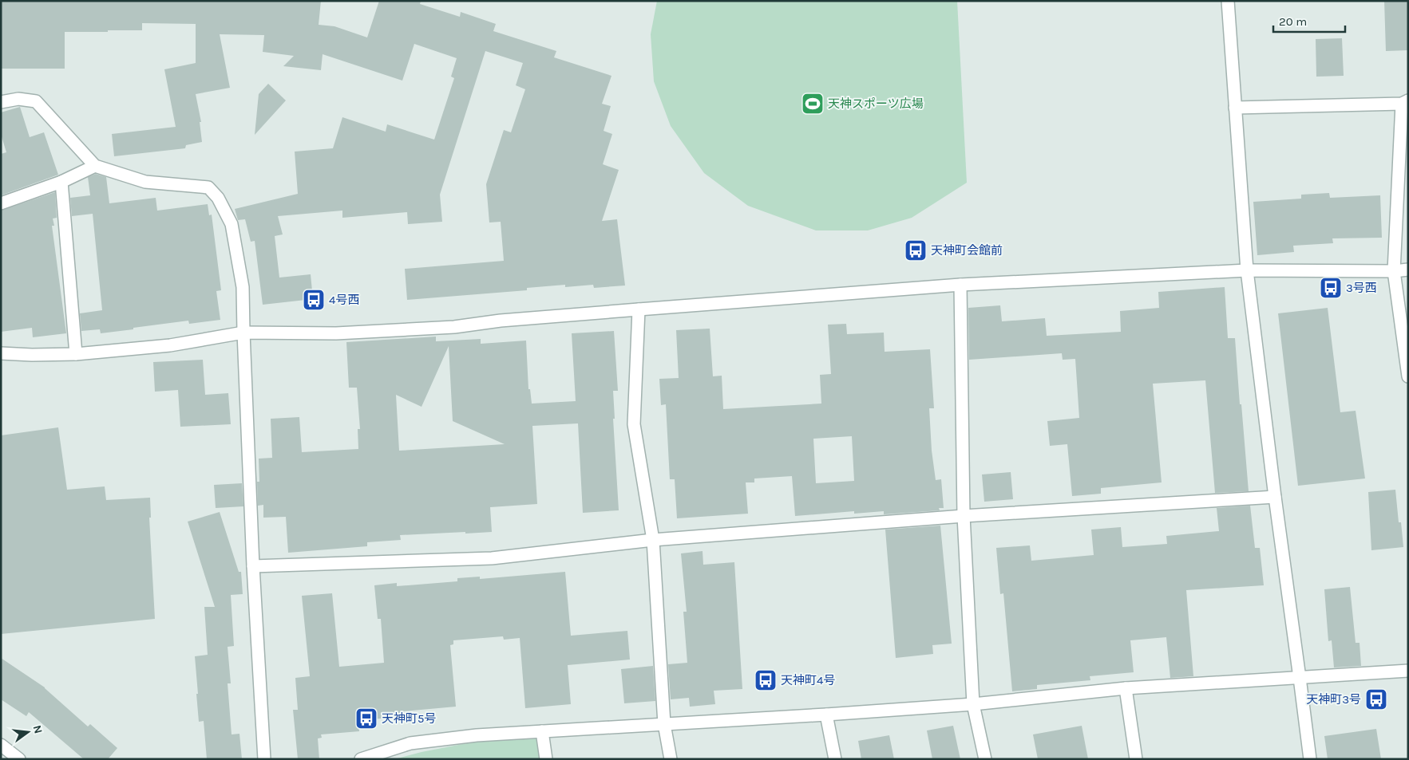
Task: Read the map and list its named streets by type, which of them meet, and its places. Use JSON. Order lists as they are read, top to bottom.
{
  "places": {
    "sports": ["天神スポーツ広場"],
    "bus stop": [
      "天神町会館前",
      "3号西",
      "4号西",
      "天神町4号",
      "天神町3号",
      "天神町5号"
    ]
  },
  "scale_bar": "20 m",
  "north": "right"
}
